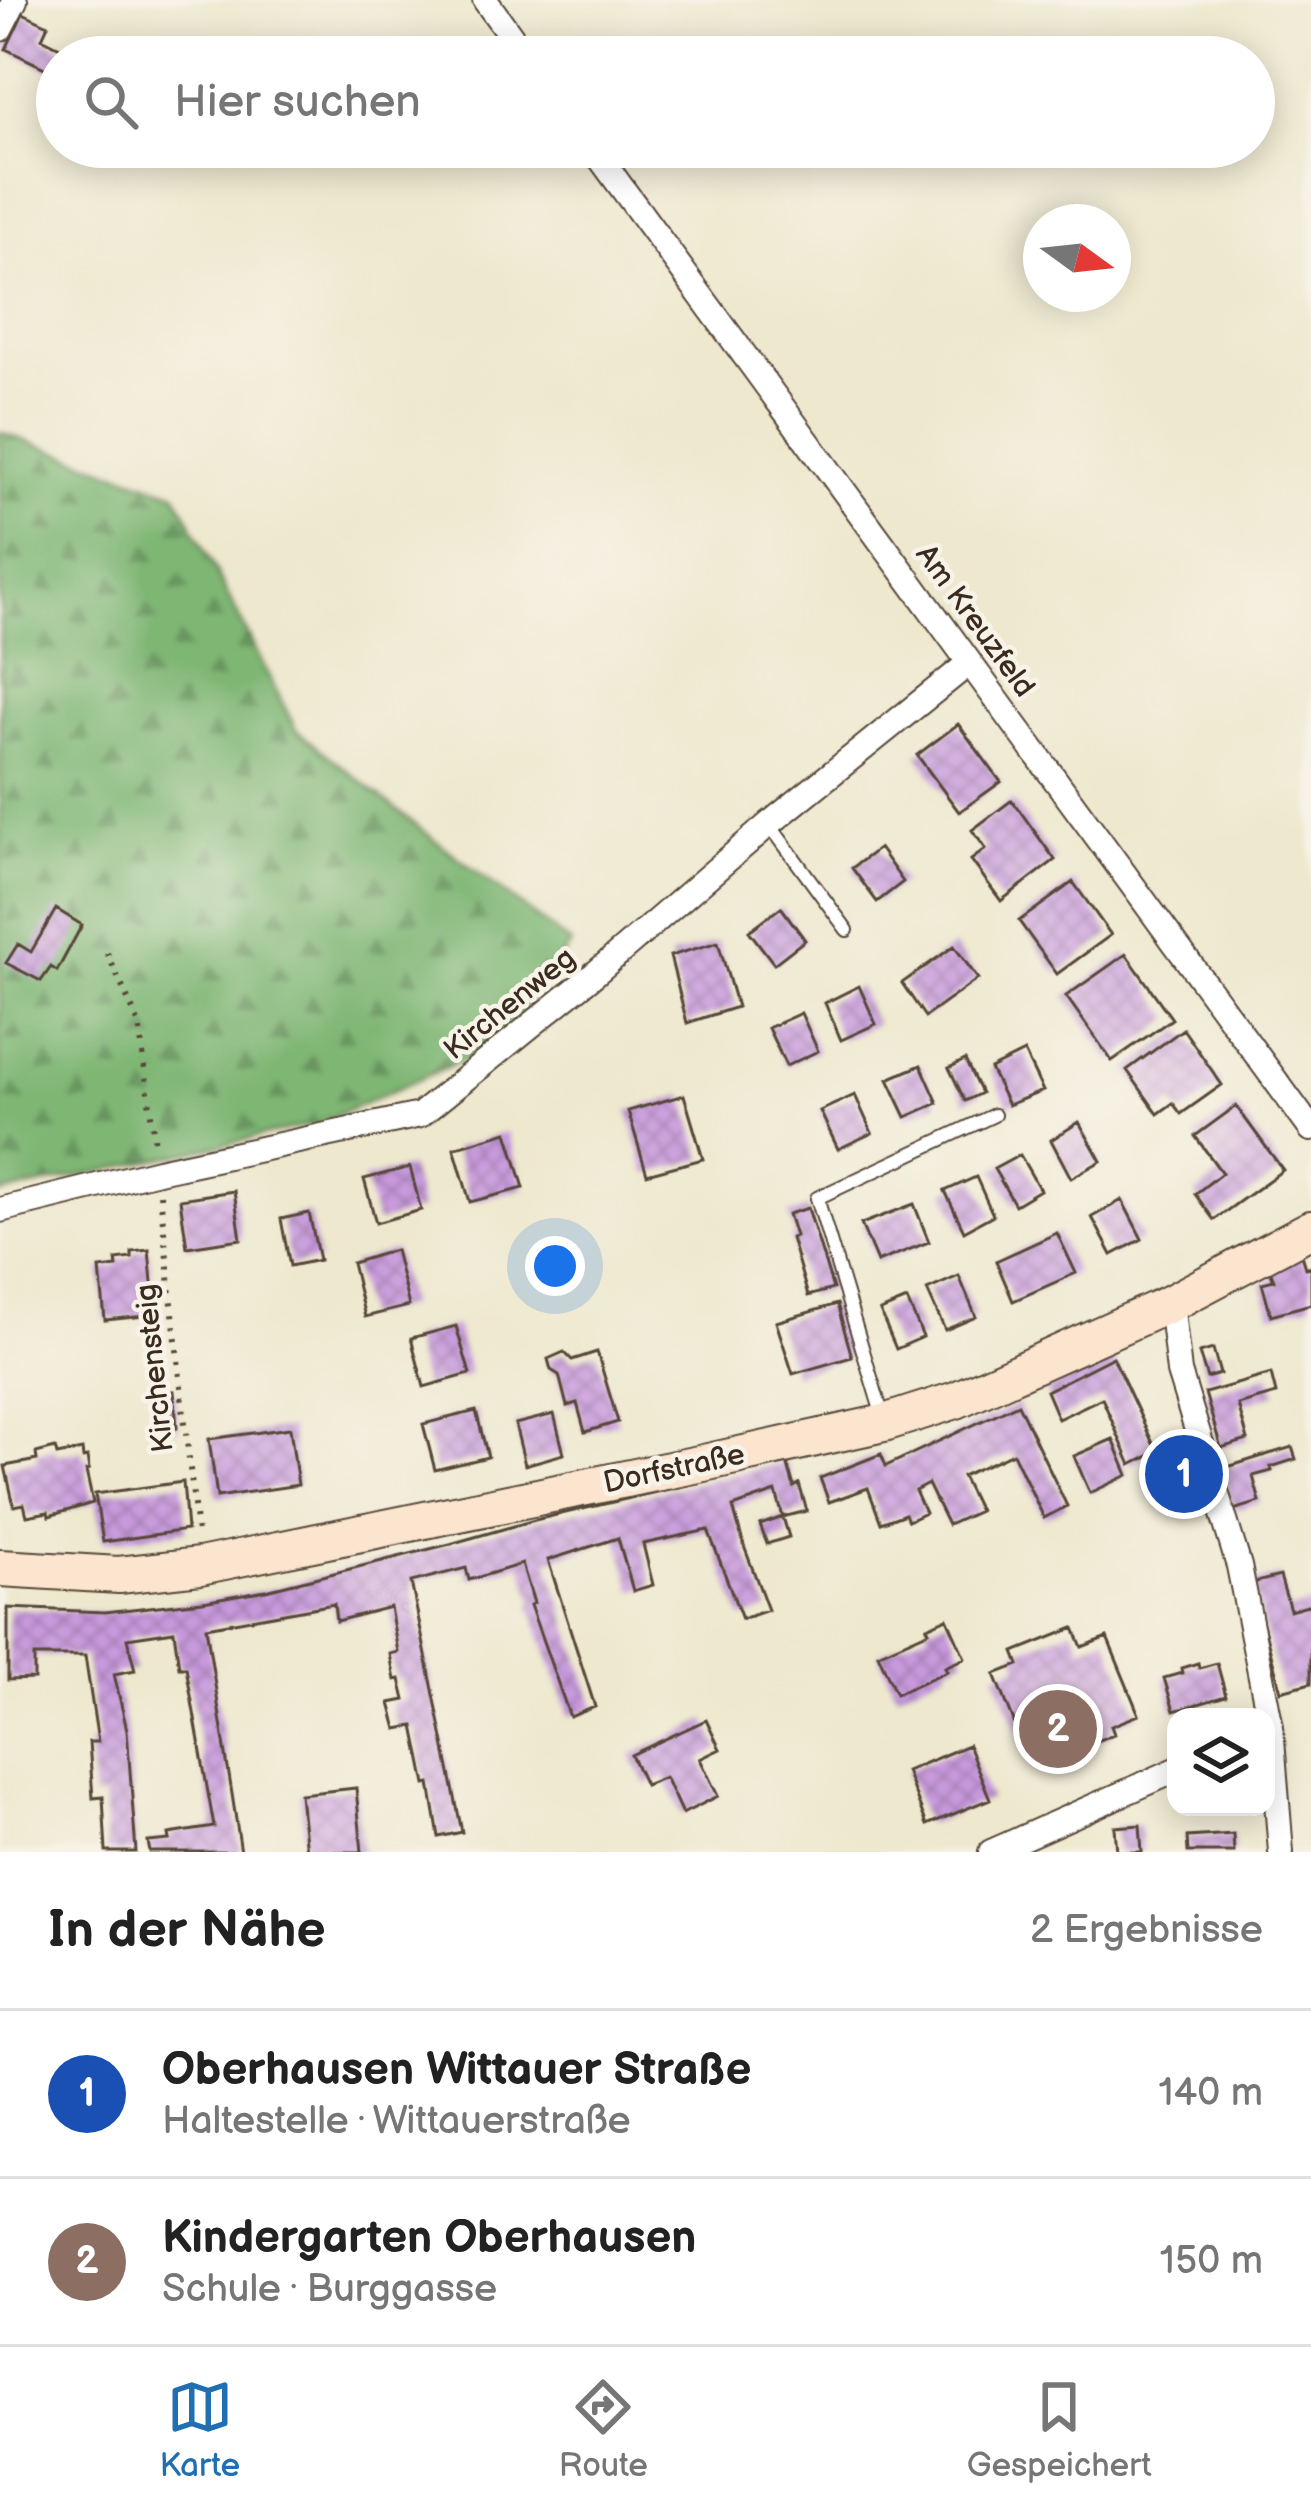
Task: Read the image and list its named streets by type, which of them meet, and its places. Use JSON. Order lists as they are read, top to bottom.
{
  "streets": {
    "street": ["Am Kreuzfeld", "Kirchenweg", "Dorfstraße"],
    "path": ["Kirchensteig"]
  },
  "crossings": [
    ["Am Kreuzfeld", "Kirchenweg"]
  ],
  "north": "right",
  "page": {
    "search": "Hier suchen",
    "pins": ["1", "2"],
    "heading": ["In der Nähe", "2 Ergebnisse"],
    "list": [
      {
        "mark": "1",
        "name": "Oberhausen Wittauer Straße",
        "note": "Haltestelle · Wittauerstraße",
        "value": "140 m"
      },
      {
        "mark": "2",
        "name": "Kindergarten Oberhausen",
        "note": "Schule · Burggasse",
        "value": "150 m"
      }
    ],
    "nav": ["Karte", "Route", "Gespeichert"]
  }
}
